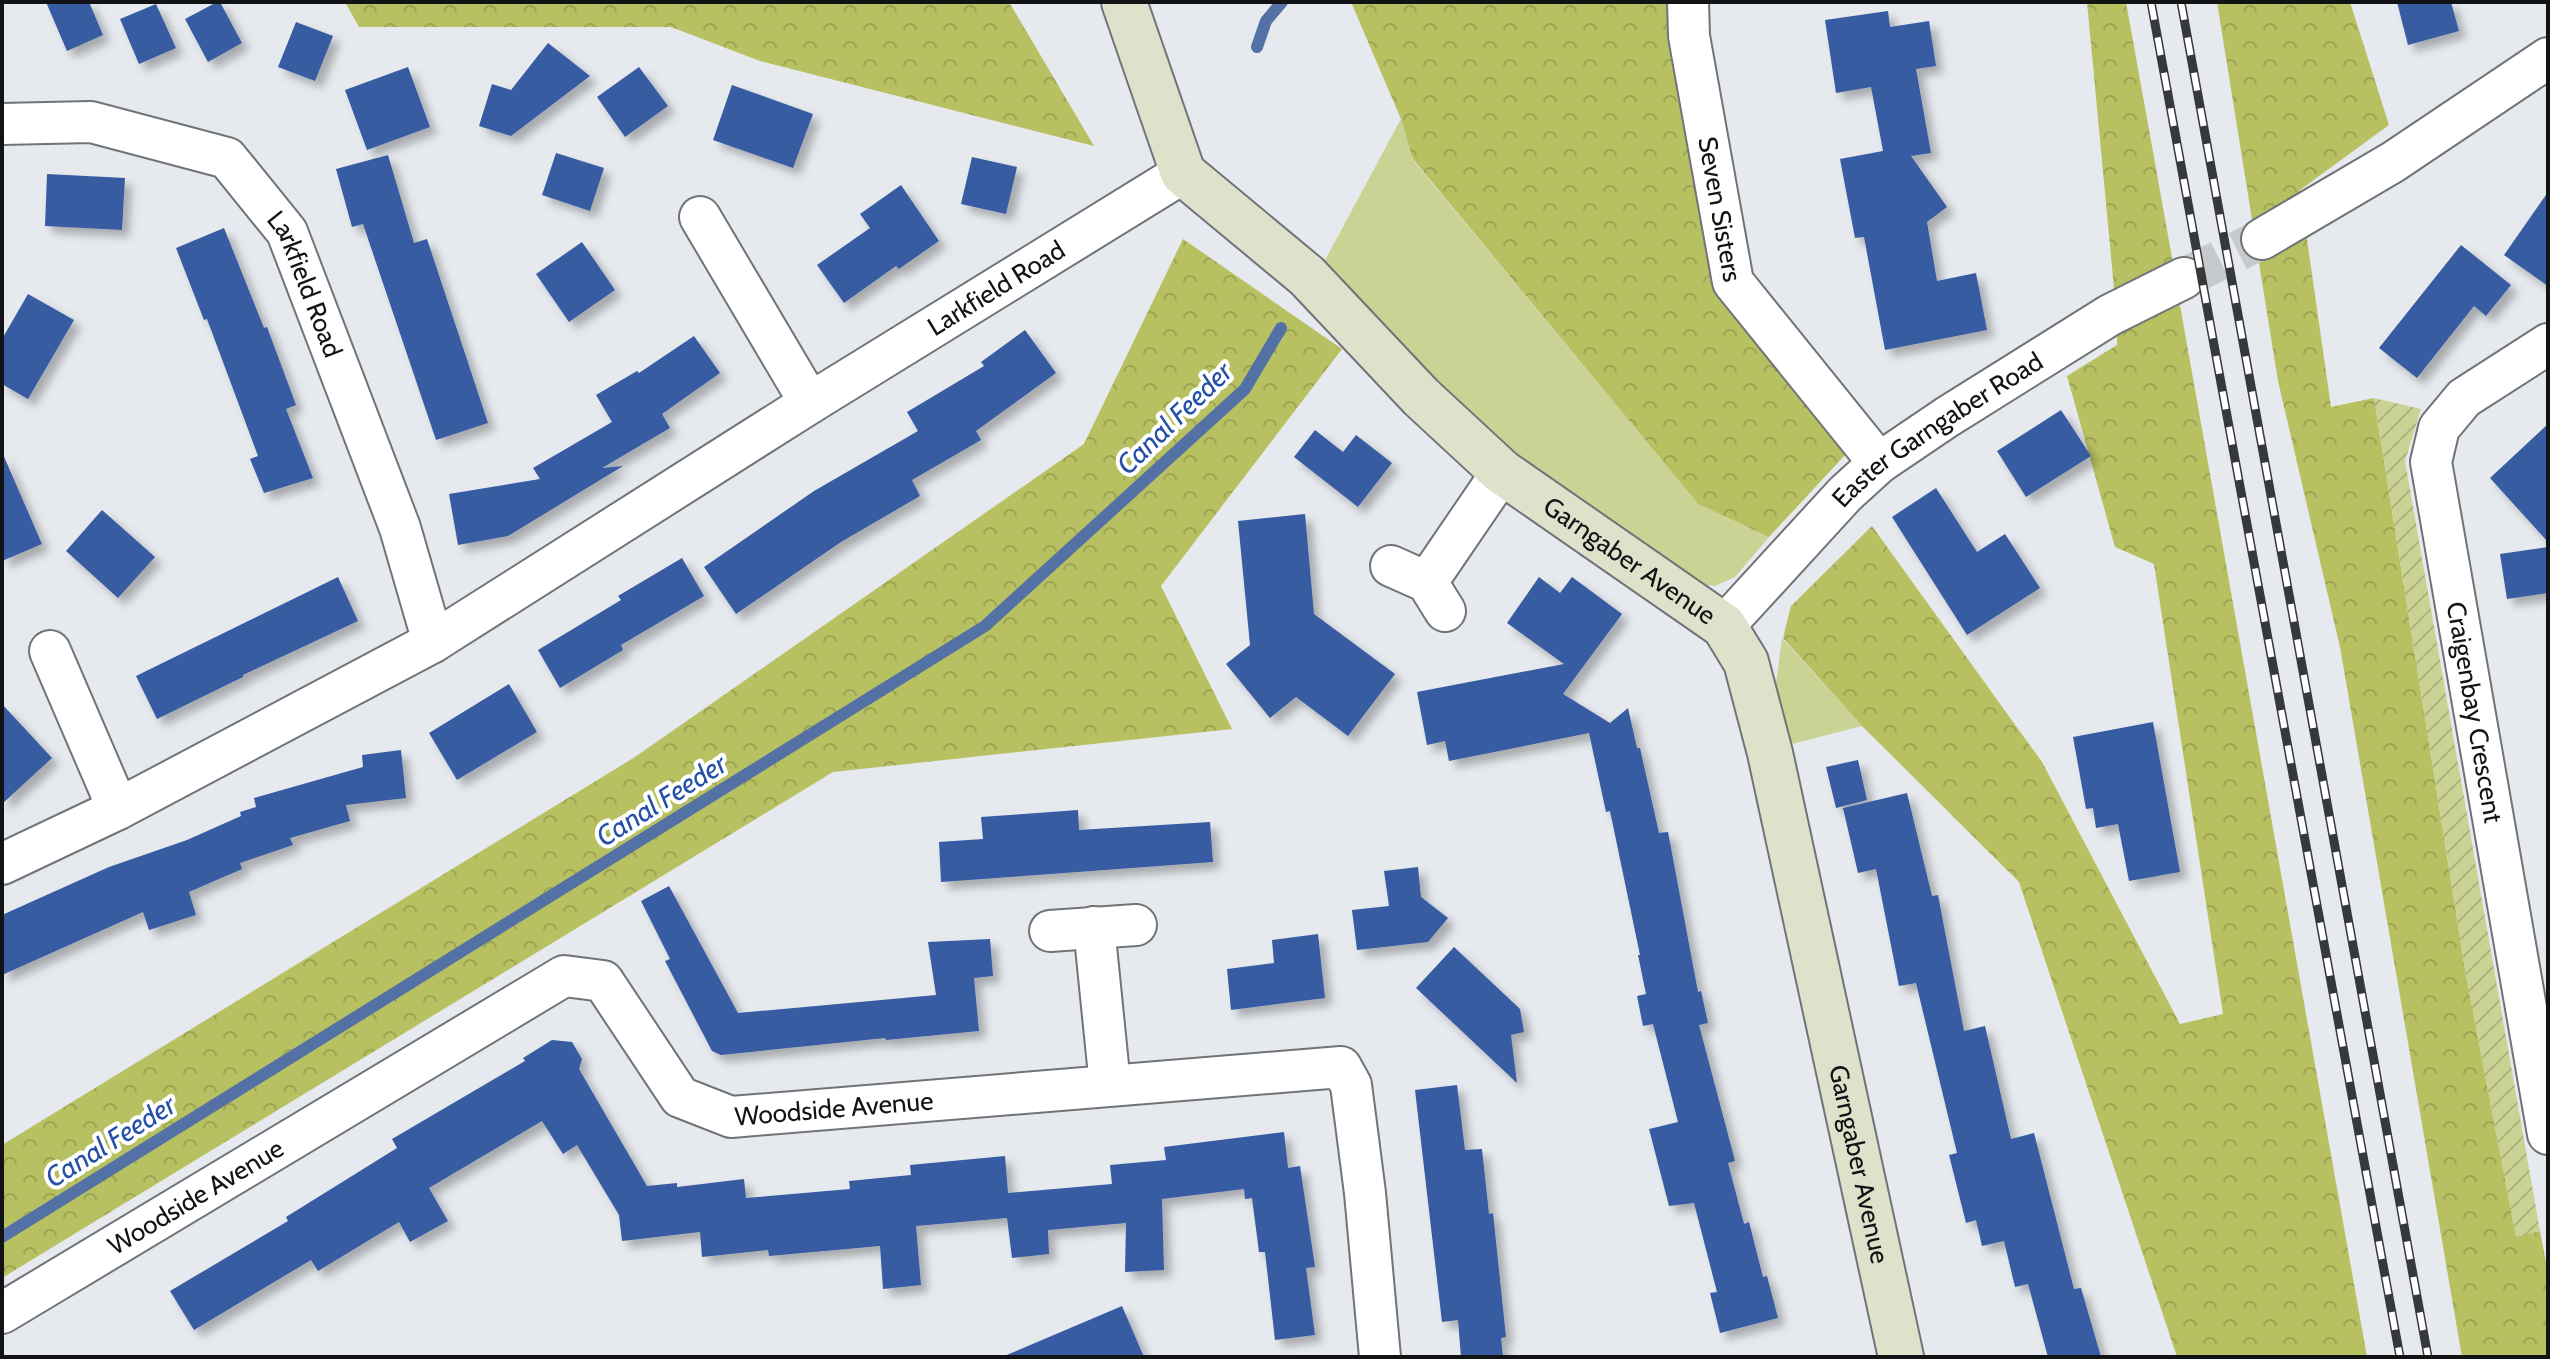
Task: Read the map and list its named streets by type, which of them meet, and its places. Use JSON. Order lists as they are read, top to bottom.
{
  "streets": {
    "street": [
      "Seven Sisters",
      "Larkfield Road",
      "Easter Garngaber Road",
      "Garngaber Avenue",
      "Craigenbay Crescent",
      "Woodside Avenue"
    ]
  },
  "crossings": [
    ["Seven Sisters", "Easter Garngaber Road"],
    ["Larkfield Road", "Garngaber Avenue"],
    ["Easter Garngaber Road", "Garngaber Avenue"]
  ],
  "water": ["Canal Feeder"]
}
